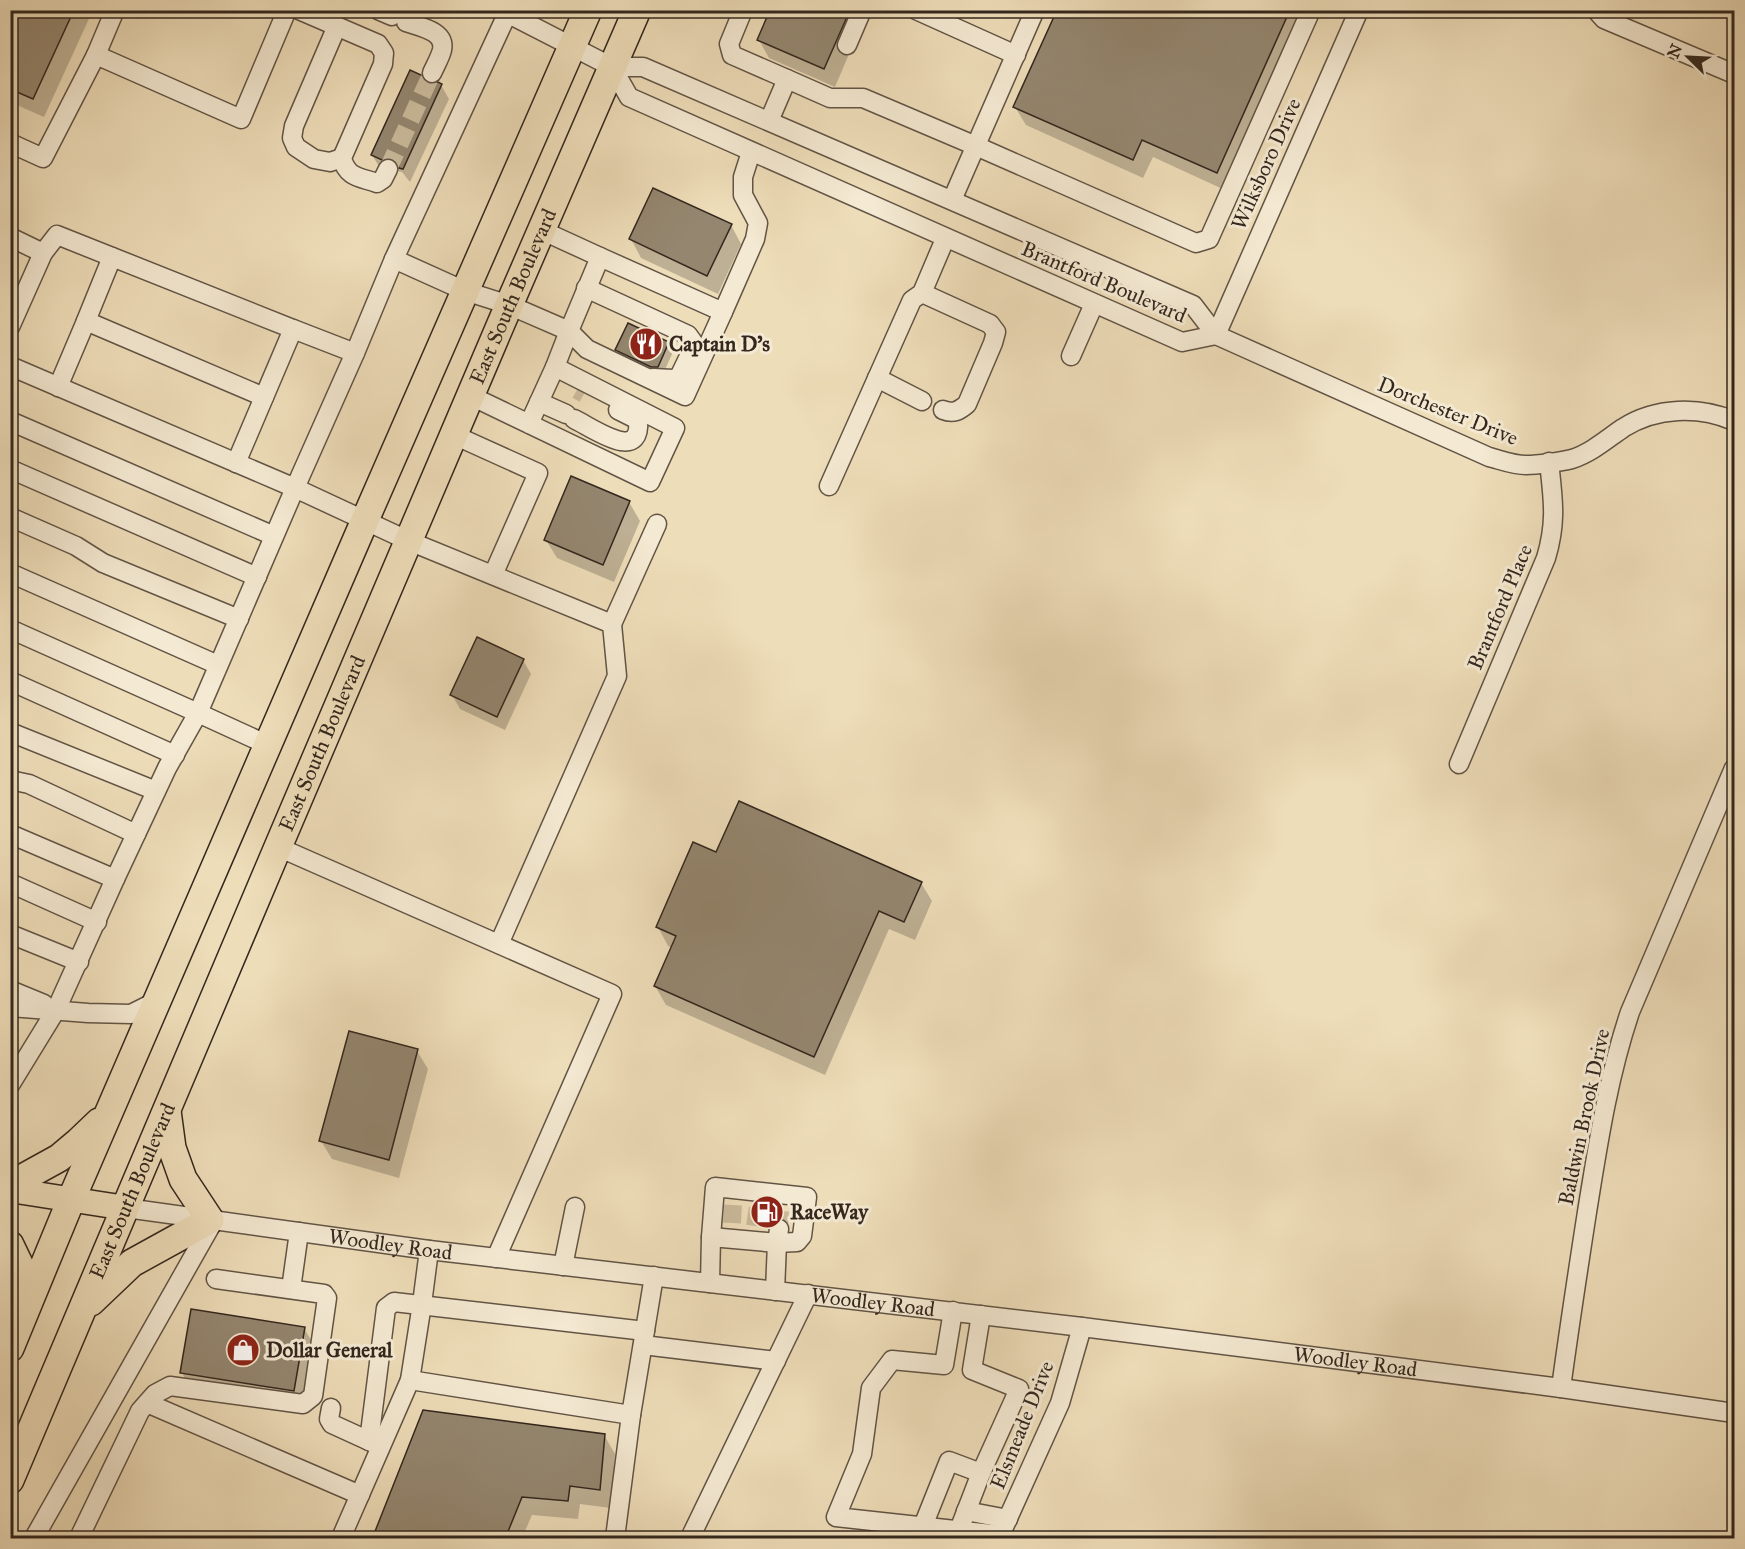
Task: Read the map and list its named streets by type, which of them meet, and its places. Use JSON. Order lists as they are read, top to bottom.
{
  "streets": {
    "highway": ["East South Boulevard"],
    "main road": ["Woodley Road"],
    "street": [
      "Wilksboro Drive",
      "Brantford Boulevard",
      "Dorchester Drive",
      "Brantford Place",
      "Baldwin Brook Drive",
      "Elsmeade Drive"
    ]
  },
  "crossings": [
    ["Wilksboro Drive", "Brantford Boulevard"],
    ["Wilksboro Drive", "Dorchester Drive"],
    ["Brantford Boulevard", "East South Boulevard"],
    ["Brantford Boulevard", "Dorchester Drive"],
    ["East South Boulevard", "Woodley Road"],
    ["Dorchester Drive", "Brantford Place"],
    ["Baldwin Brook Drive", "Woodley Road"],
    ["Woodley Road", "Elsmeade Drive"]
  ],
  "places": {
    "restaurant": ["Captain D's"],
    "fuel station": ["RaceWay"],
    "shop": ["Dollar General"]
  },
  "north": "top left"
}
